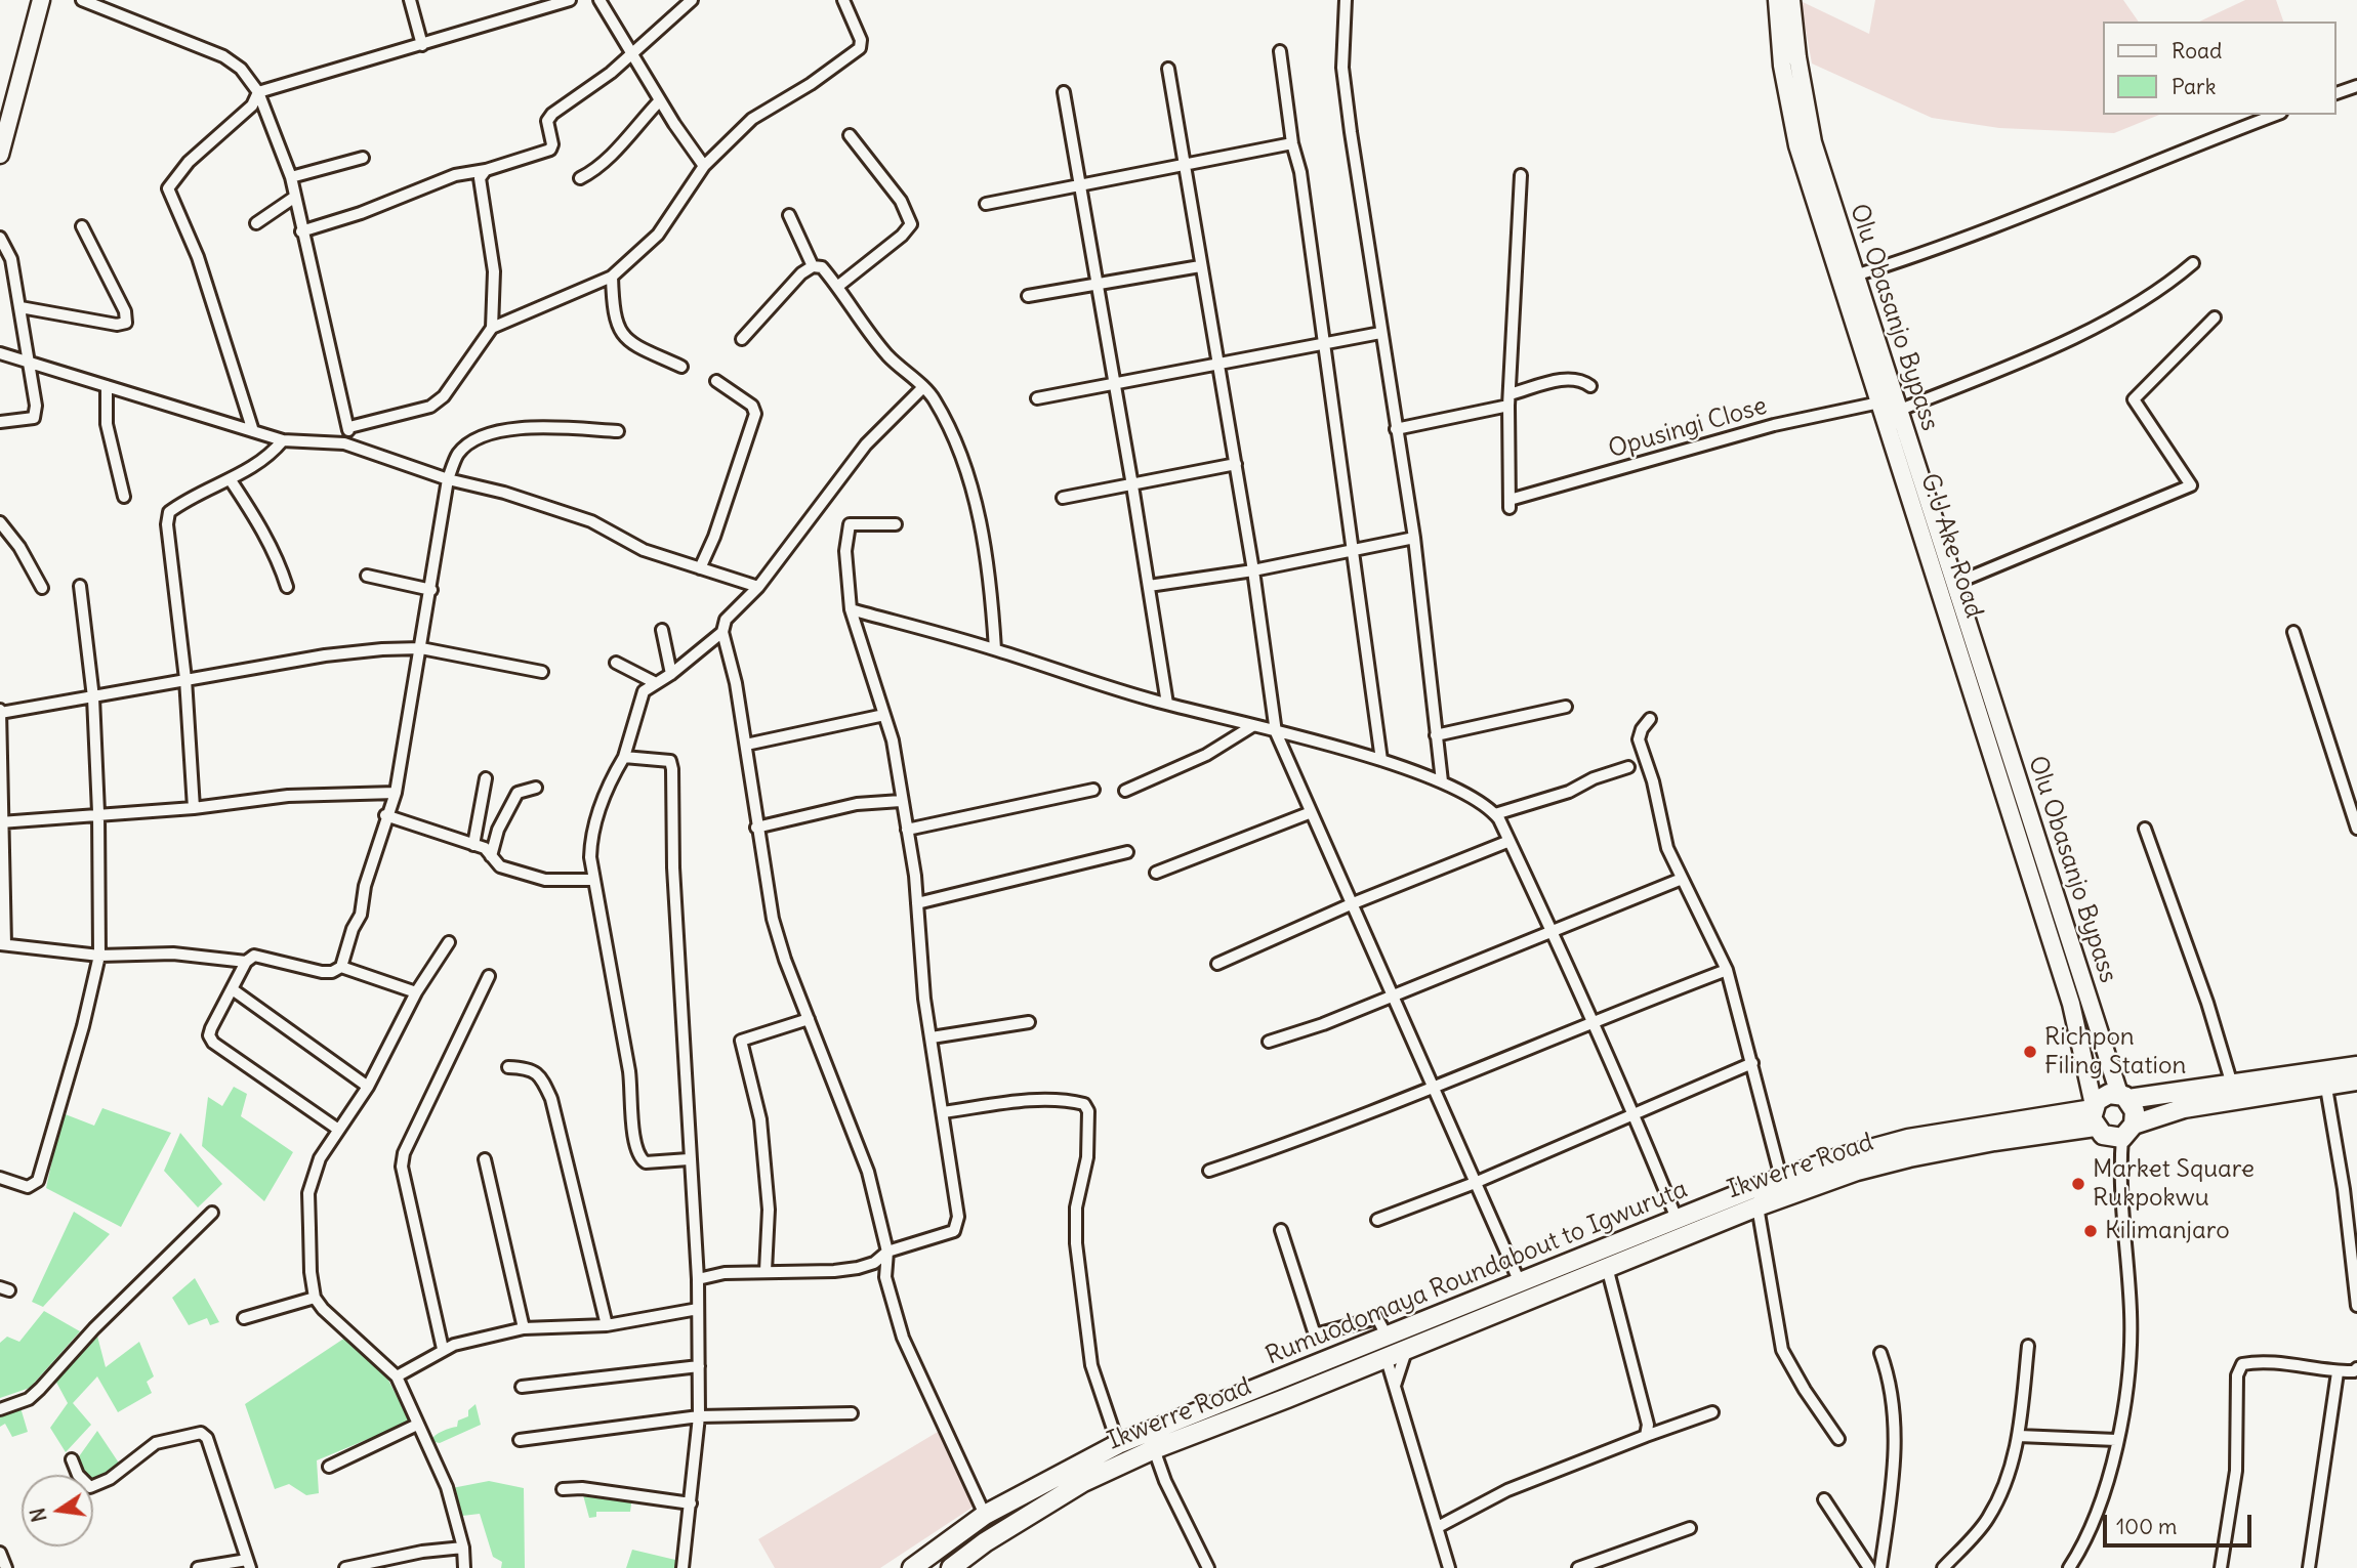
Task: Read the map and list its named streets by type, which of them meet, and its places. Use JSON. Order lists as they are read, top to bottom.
{
  "streets": {
    "main road": [
      "Olu Obasanjo Bypass",
      "G.U Ake Road",
      "Ikwerre Road",
      "Rumuodomaya Roundabout to Igwuruta"
    ],
    "street": ["Opusingi Close"]
  },
  "crossings": [
    ["Olu Obasanjo Bypass", "G.U Ake Road"],
    ["Olu Obasanjo Bypass", "Ikwerre Road"],
    ["Olu Obasanjo Bypass", "Rumuodomaya Roundabout to Igwuruta"],
    ["Opusingi Close", "G.U Ake Road"],
    ["G.U Ake Road", "Ikwerre Road"],
    ["G.U Ake Road", "Rumuodomaya Roundabout to Igwuruta"],
    ["Ikwerre Road", "Rumuodomaya Roundabout to Igwuruta"]
  ],
  "places": ["Richpon Filing Station", "Market Square Rukpokwu", "Kilimanjaro"],
  "legend": ["Road", "Park"],
  "scale_bar": "100 m",
  "north": "left"
}
